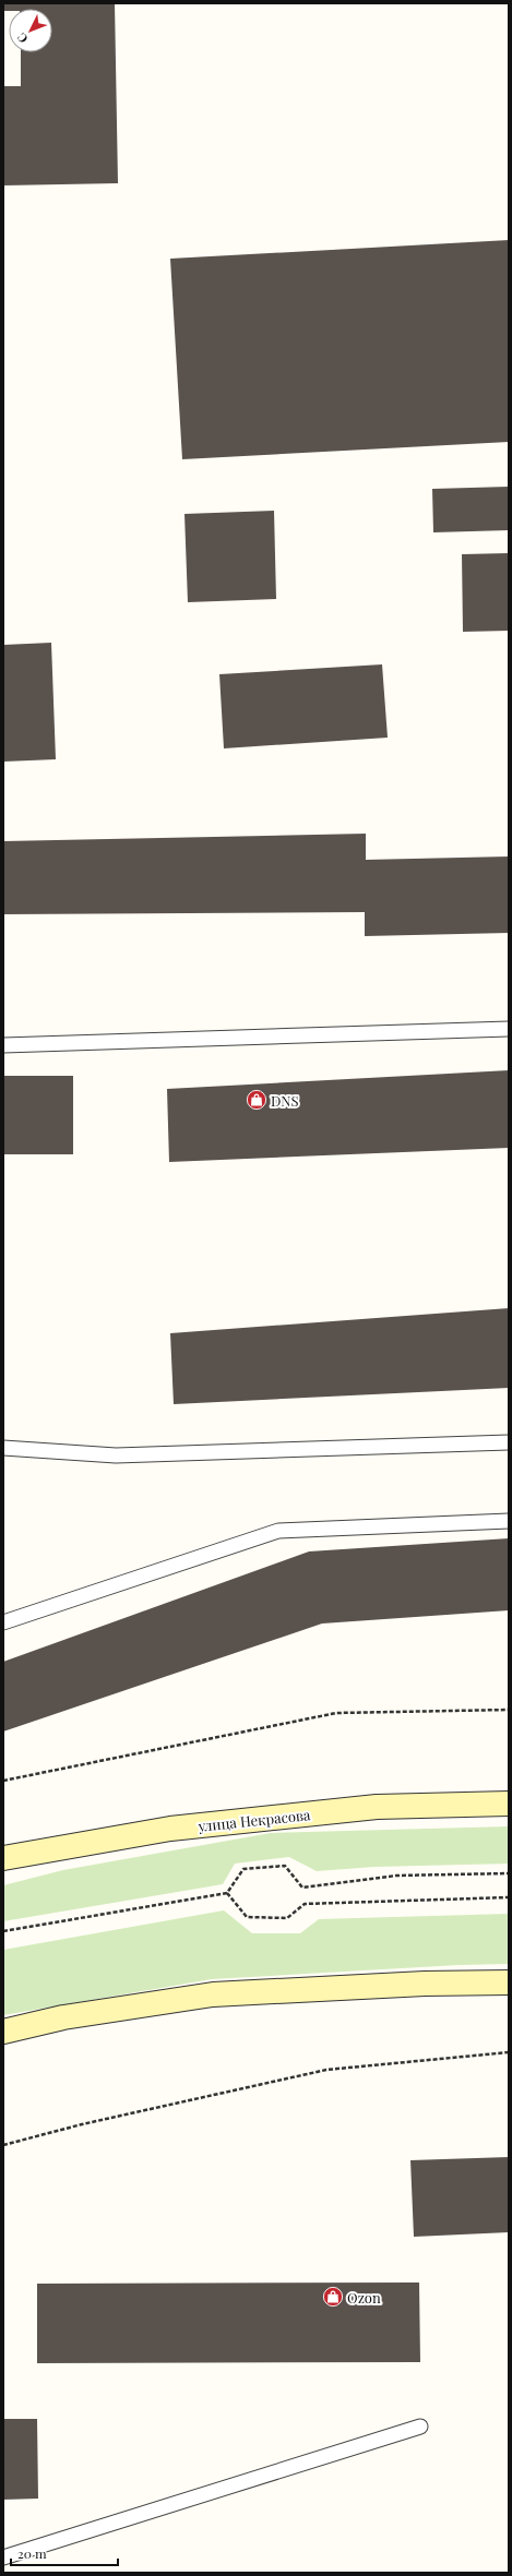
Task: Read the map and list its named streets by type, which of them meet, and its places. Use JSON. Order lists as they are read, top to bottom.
{
  "streets": {
    "main road": ["улица Некрасова"]
  },
  "places": {
    "shop": ["DNS", "Ozon"]
  },
  "scale_bar": "20 m",
  "north": "bottom left"
}
